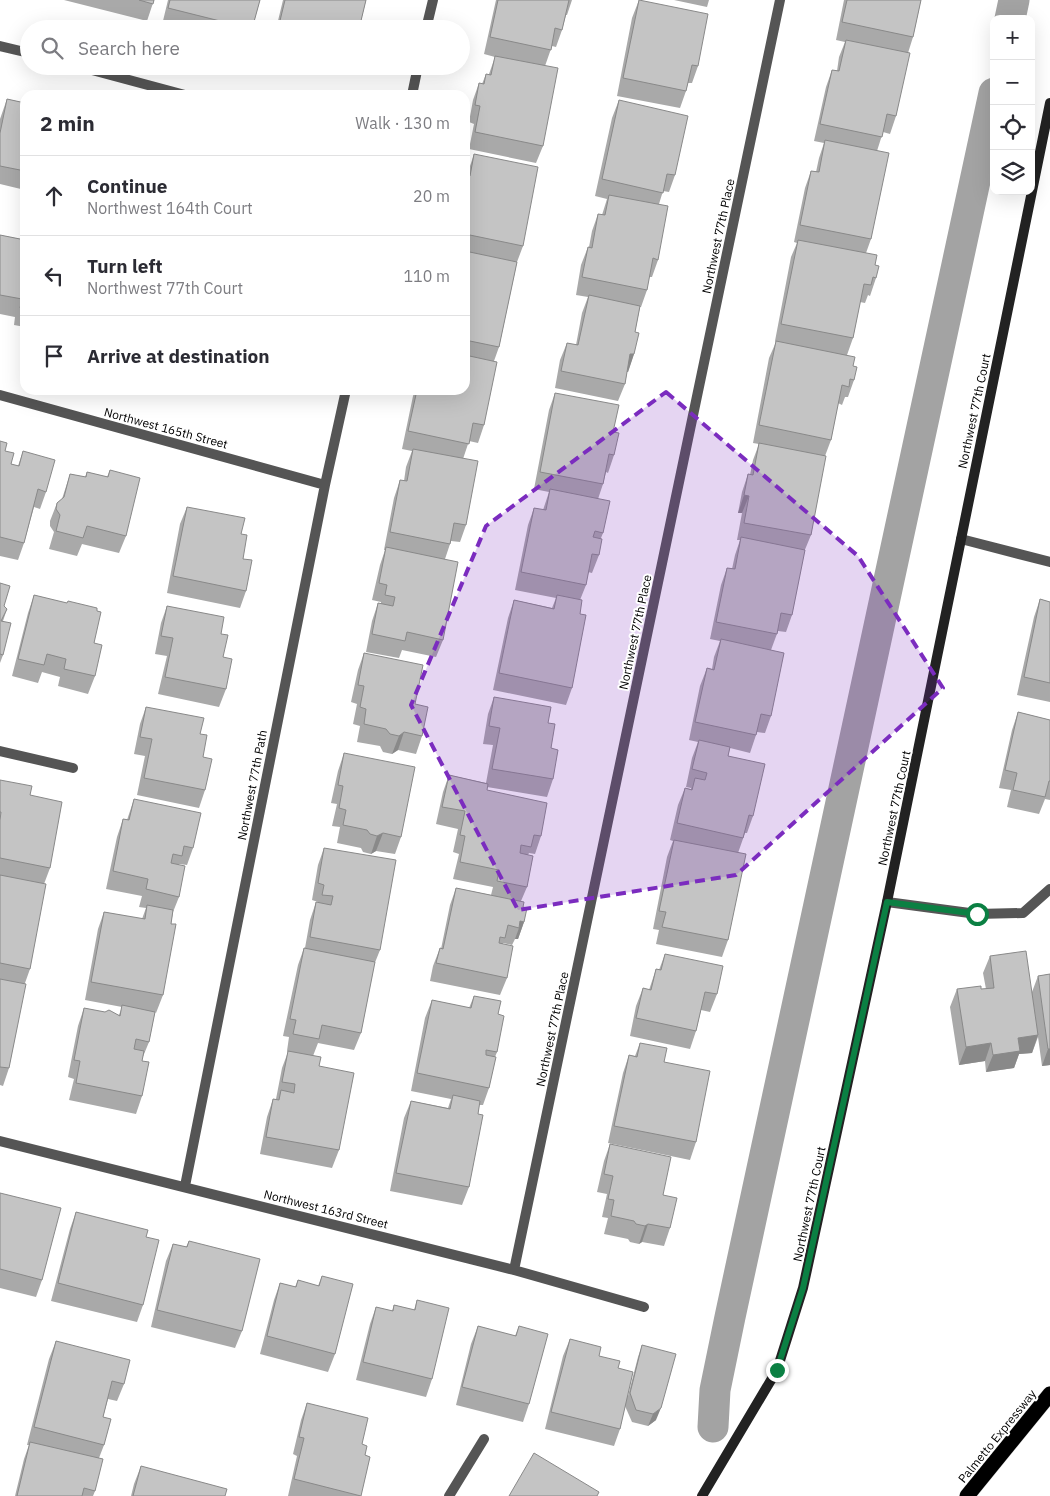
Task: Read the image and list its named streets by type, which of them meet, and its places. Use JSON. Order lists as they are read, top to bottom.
{
  "streets": {
    "highway": ["Palmetto Expressway"],
    "street": [
      "Northwest 77th Place",
      "Northwest 77th Court",
      "Northwest 165th Street",
      "Northwest 77th Path",
      "Northwest 163rd Street"
    ]
  },
  "crossings": [
    ["Northwest 77th Place", "Northwest 163rd Street"],
    ["Northwest 165th Street", "Northwest 77th Path"],
    ["Northwest 77th Path", "Northwest 163rd Street"]
  ],
  "page": {
    "map_buttons": ["+", "−"],
    "search": "Search here",
    "heading": ["2 min", "Walk · 130 m"],
    "list": [
      ["Continue", "Northwest 164th Court", "20 m"],
      ["Turn left", "Northwest 77th Court", "110 m"],
      "Arrive at destination"
    ]
  }
}
